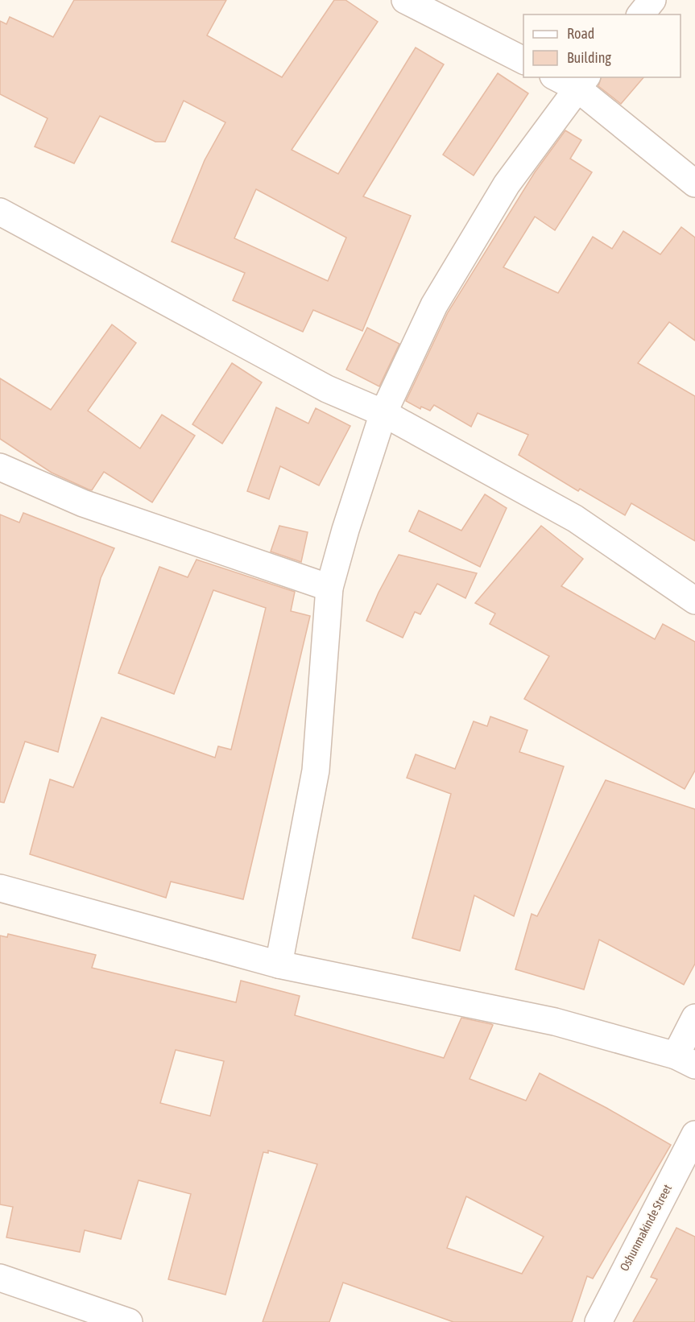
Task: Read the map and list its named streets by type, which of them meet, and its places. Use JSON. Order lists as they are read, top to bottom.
{
  "streets": {
    "street": ["Oshunmakinde Street"]
  },
  "legend": ["Road", "Building"]
}
